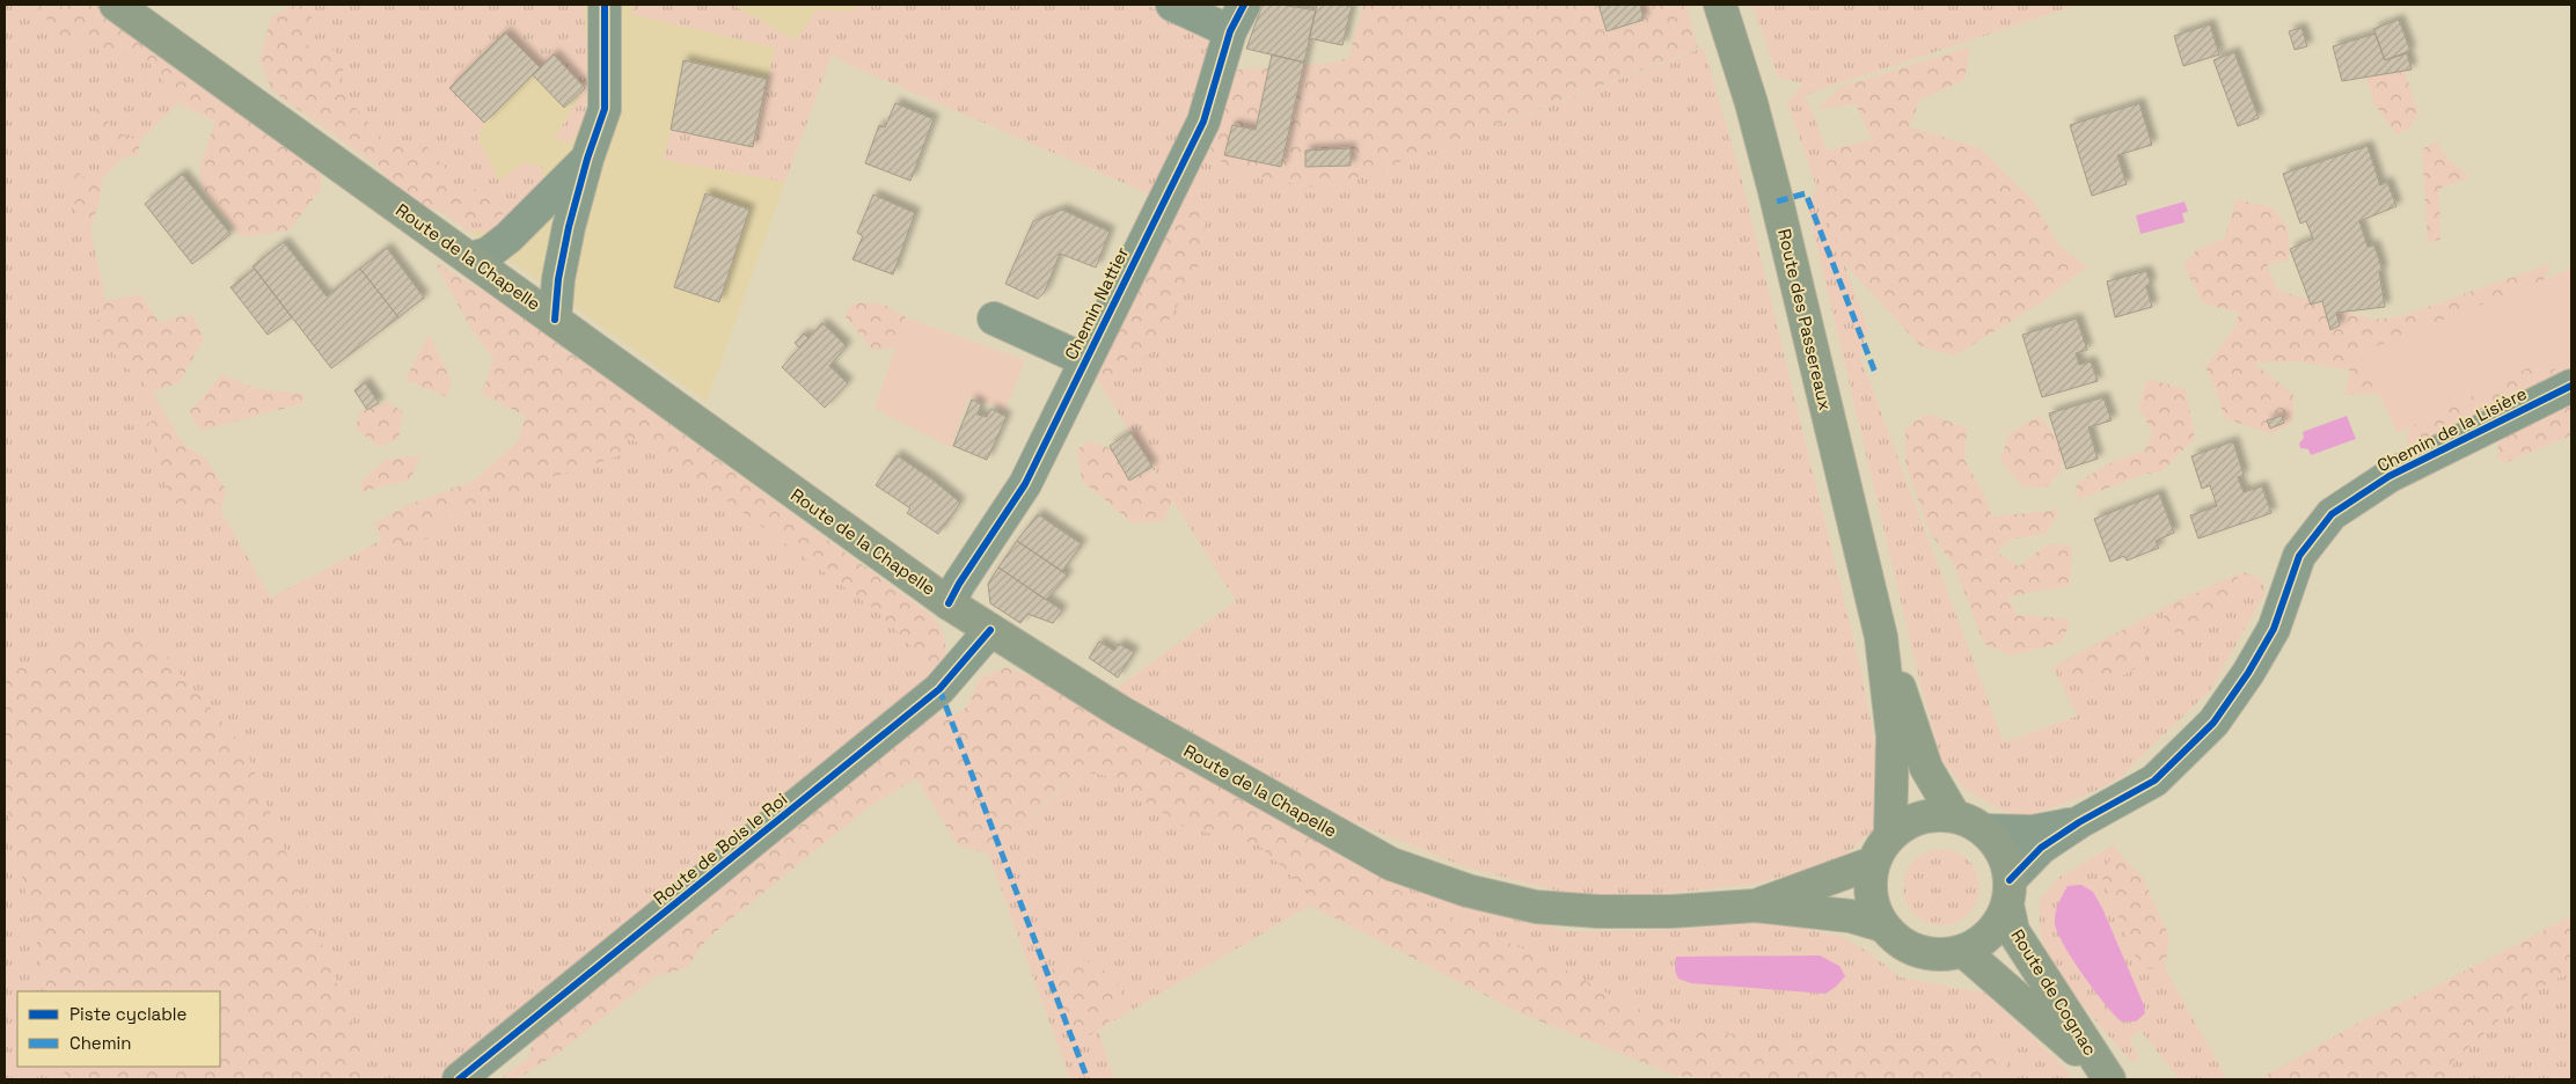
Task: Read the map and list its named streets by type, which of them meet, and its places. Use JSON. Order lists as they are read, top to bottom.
{
  "streets": {
    "main road": ["Route de la Chapelle", "Route des Passereaux", "Route de Cognac"],
    "street": ["Chemin Nattier", "Chemin de la Lisière", "Route de Bois le Roi"]
  },
  "crossings": [
    ["Route de la Chapelle", "Chemin Nattier"],
    ["Route de la Chapelle", "Route des Passereaux"],
    ["Route de la Chapelle", "Chemin de la Lisière"],
    ["Route de la Chapelle", "Route de Bois le Roi"],
    ["Route de la Chapelle", "Route de Cognac"],
    ["Route des Passereaux", "Chemin de la Lisière"],
    ["Route des Passereaux", "Route de Cognac"],
    ["Chemin de la Lisière", "Route de Cognac"]
  ],
  "legend": ["Piste cyclable", "Chemin"]
}
